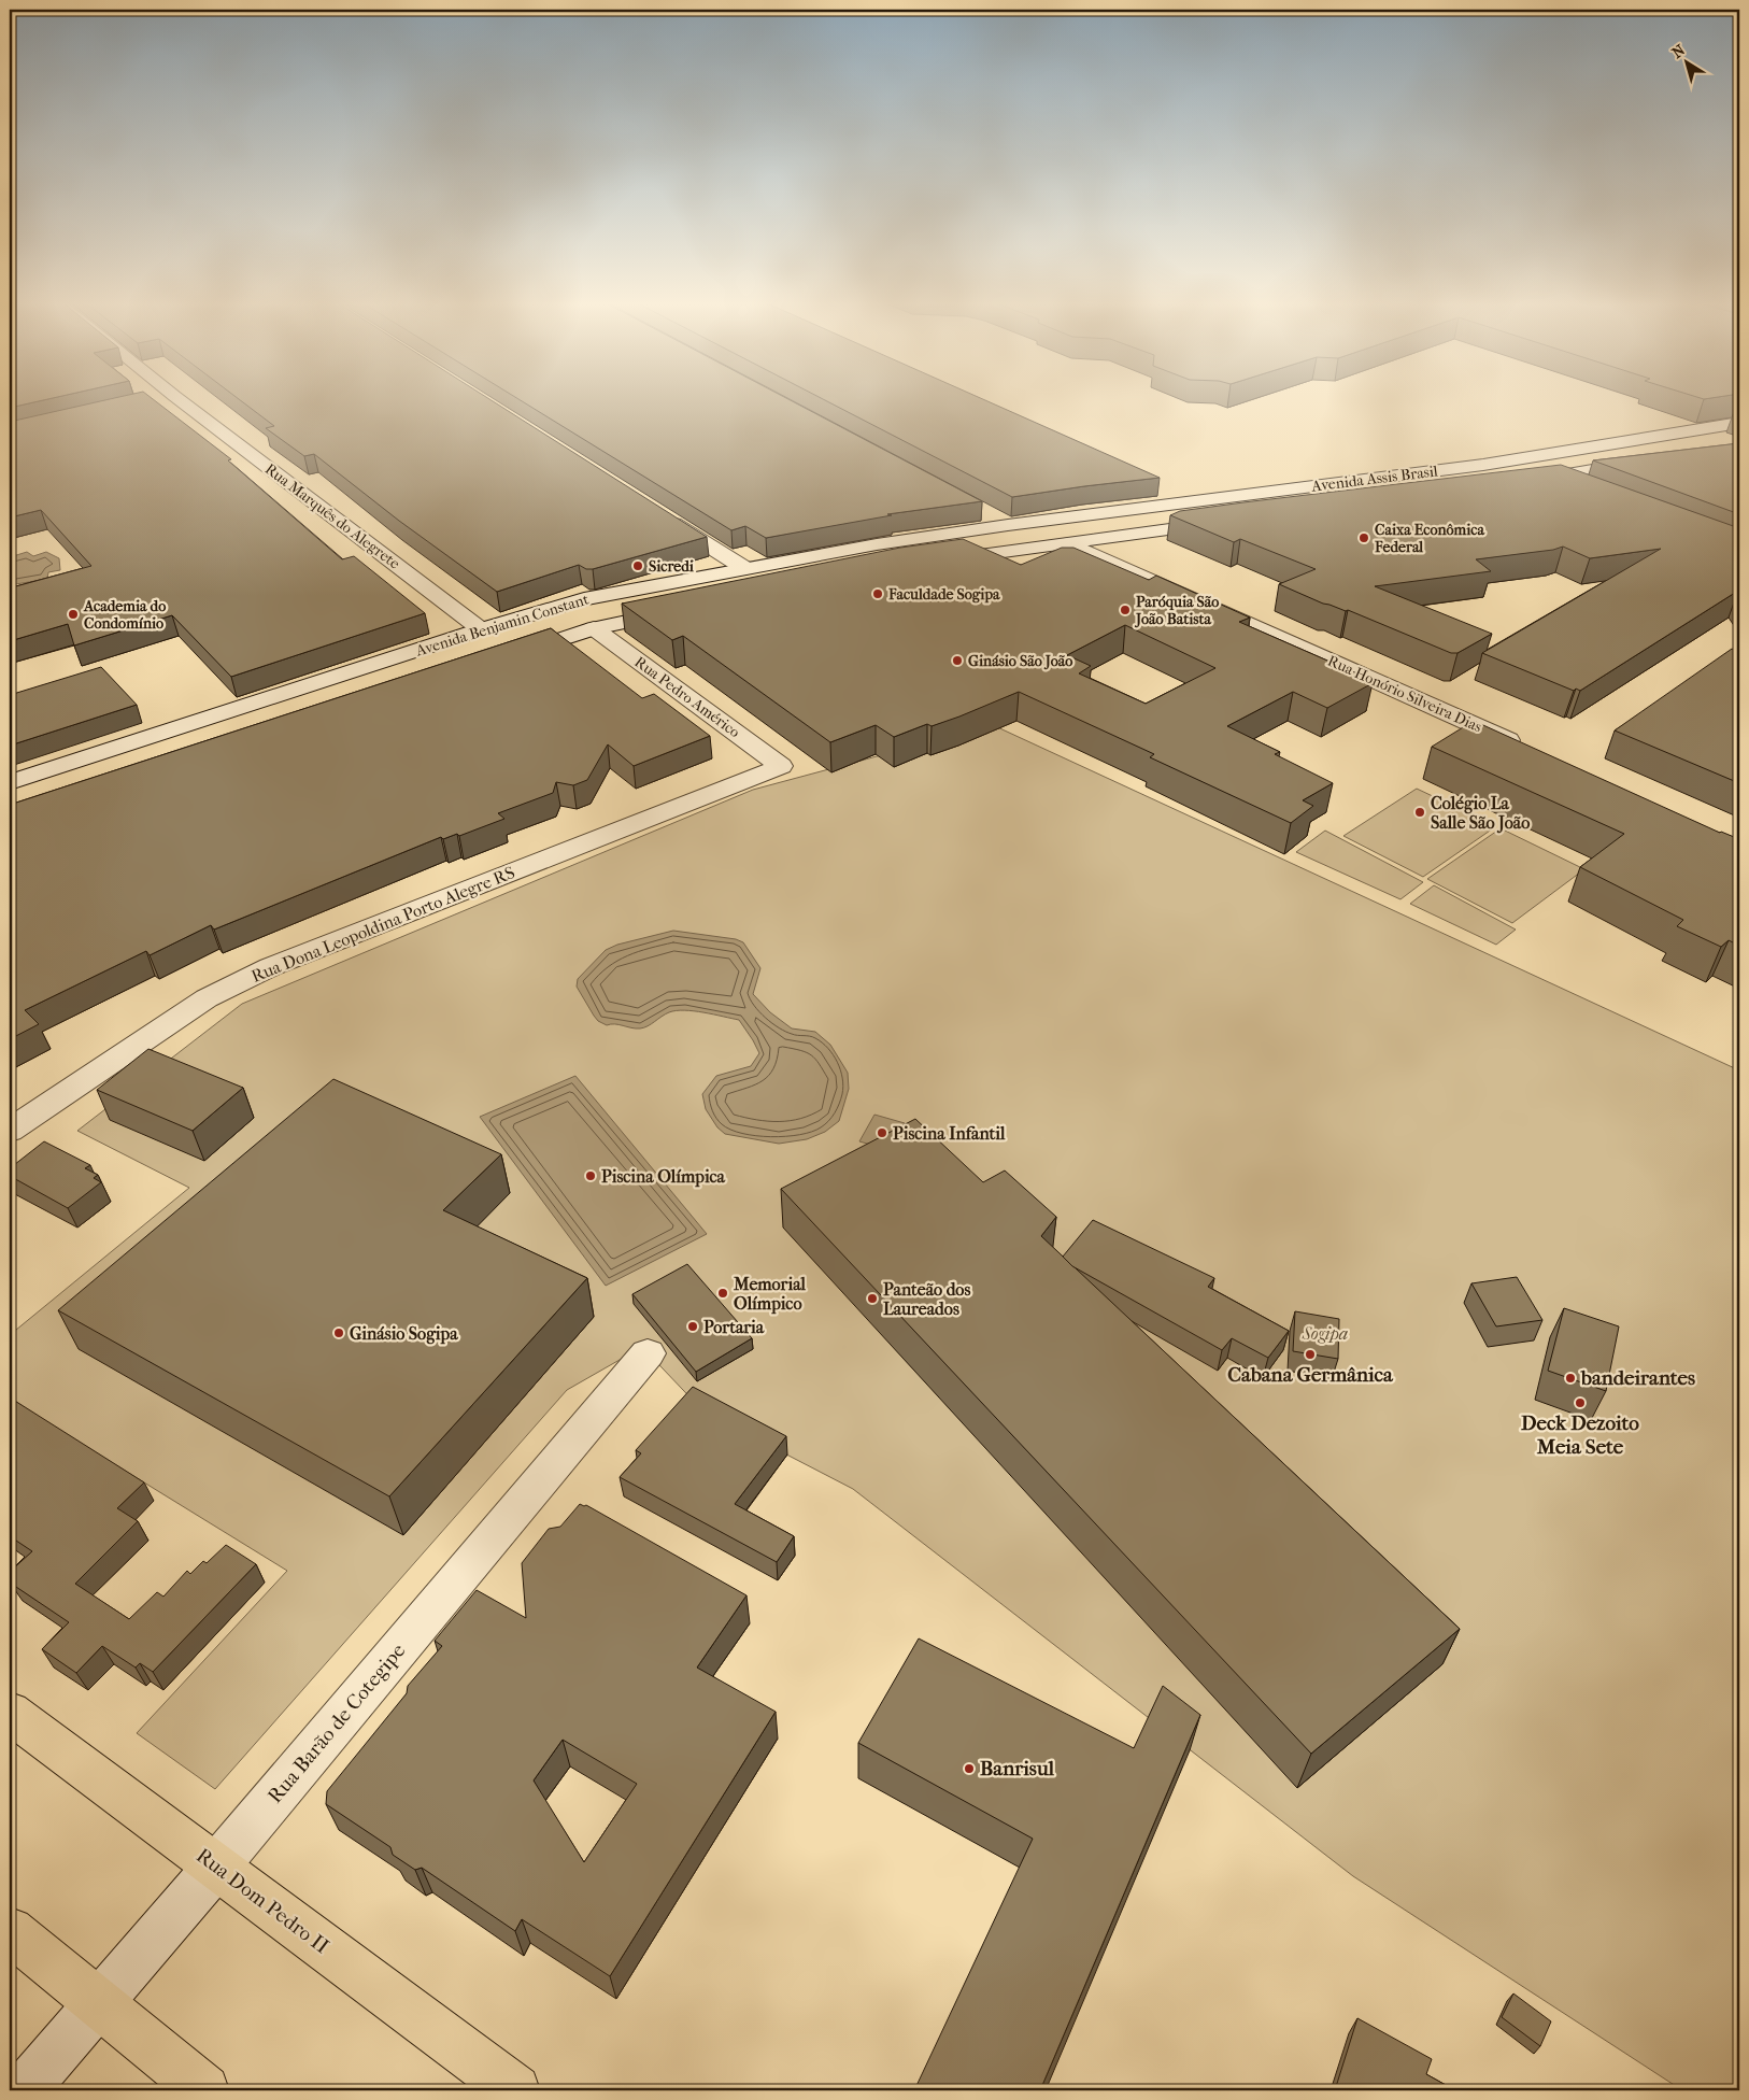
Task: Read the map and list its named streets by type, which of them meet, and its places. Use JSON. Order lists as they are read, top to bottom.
{
  "streets": {
    "main road": ["Rua Dom Pedro II"],
    "street": [
      "Avenida Assis Brasil",
      "Rua Marquês do Alegrete",
      "Avenida Benjamin Constant",
      "Rua Honório Silveira Dias",
      "Rua Pedro Américo",
      "Rua Dona Leopoldina Porto Alegre RS",
      "Rua Barão de Cotegipe"
    ]
  },
  "crossings": [
    ["Avenida Assis Brasil", "Avenida Benjamin Constant"],
    ["Rua Marquês do Alegrete", "Avenida Benjamin Constant"],
    ["Avenida Benjamin Constant", "Rua Pedro Américo"],
    ["Rua Pedro Américo", "Rua Dona Leopoldina Porto Alegre RS"],
    ["Rua Barão de Cotegipe", "Rua Dom Pedro II"]
  ],
  "parks": ["Sogipa"],
  "places": [
    "Caixa Econômica Federal",
    "Sicredi",
    "Faculdade Sogipa",
    "Paróquia São João Batista",
    "Academia do Condomínio",
    "Ginásio São João",
    "Colégio La Salle São João",
    "Piscina Infantil",
    "Piscina Olímpica",
    "Memorial Olímpico",
    "Panteão dos Laureados",
    "Portaria",
    "Ginásio Sogipa",
    "Cabana Germânica",
    "bandeirantes",
    "Deck Dezoito Meia Sete",
    "Banrisul"
  ],
  "north": "top left"
}
